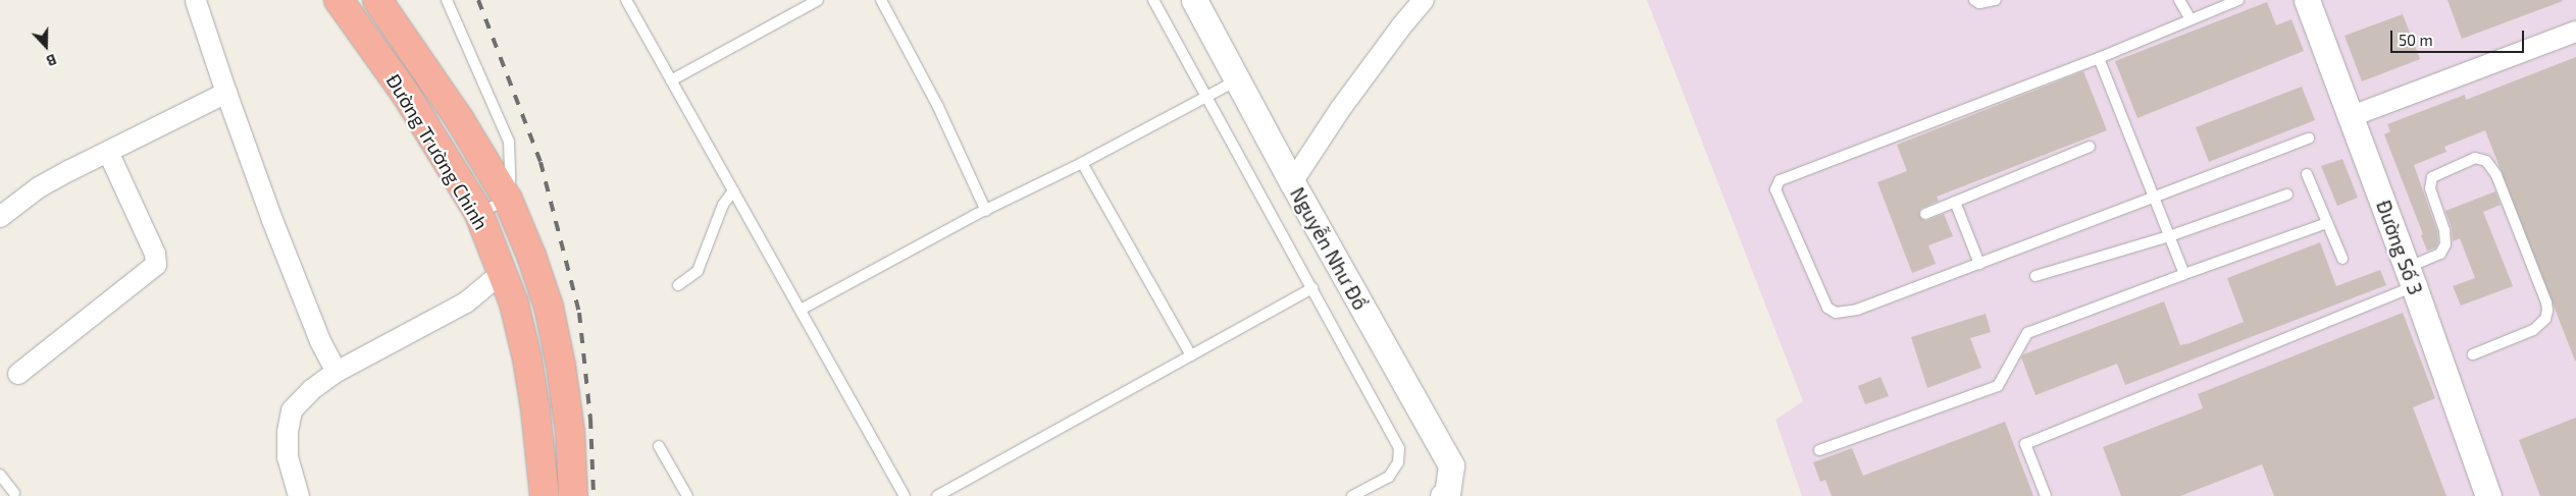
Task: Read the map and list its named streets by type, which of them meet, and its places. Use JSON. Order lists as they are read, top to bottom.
{
  "streets": {
    "highway": ["Đường Trường Chinh"],
    "street": ["Đường Số 3", "Nguyễn Như Đổ"]
  },
  "scale_bar": "50 m",
  "north": "bottom"
}
